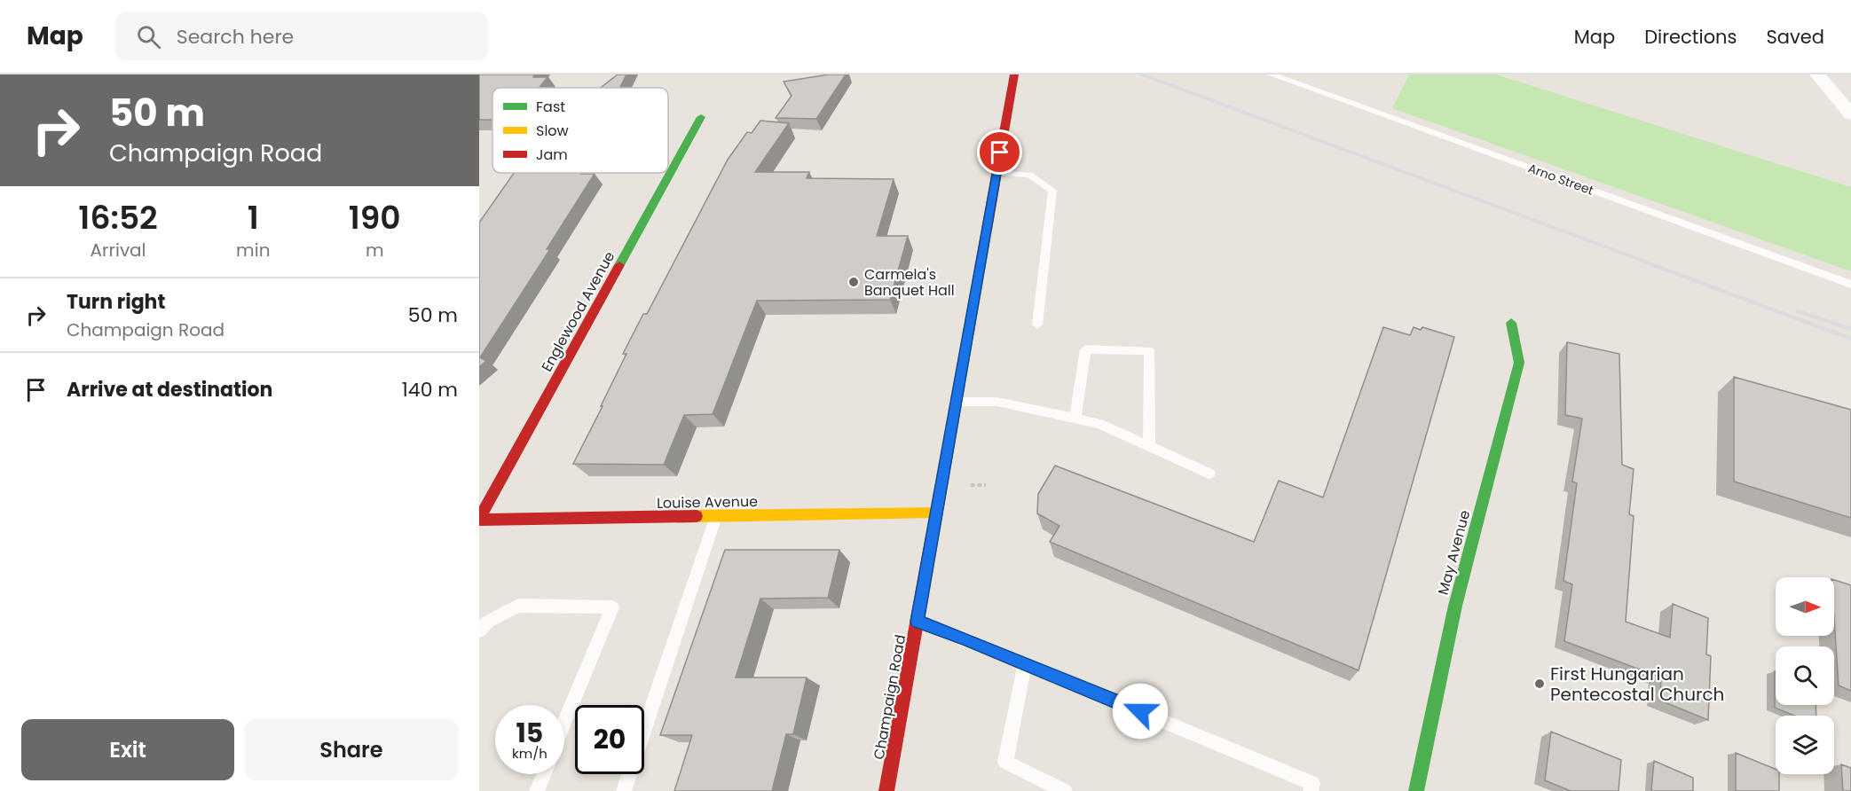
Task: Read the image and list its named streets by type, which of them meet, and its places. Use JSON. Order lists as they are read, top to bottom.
{
  "streets": {
    "street": [
      "Englewood Avenue",
      "Louise Avenue",
      "May Avenue",
      "Champaign Road"
    ],
    "lane": ["Arno Street"]
  },
  "crossings": [
    ["Englewood Avenue", "Louise Avenue"],
    ["Louise Avenue", "Champaign Road"]
  ],
  "places": ["Carmela's Banquet Hall", "First Hungarian Pentecostal Church"],
  "legend": ["Fast", "Slow", "Jam"],
  "north": "right",
  "page": {
    "header": "Map",
    "search": "Search here",
    "nav": ["Map", "Directions", "Saved"],
    "turn": ["50 m", "Champaign Road"],
    "eta": [
      "16:52",
      "Arrival",
      "1",
      "min",
      "190",
      "m"
    ],
    "list": [
      {
        "name": "Turn right",
        "note": "Champaign Road",
        "value": "50 m"
      },
      {
        "name": "Arrive at destination",
        "value": "140 m"
      }
    ],
    "speed": "15 km/h",
    "limit": "20",
    "buttons": ["Exit", "Share"]
  }
}
